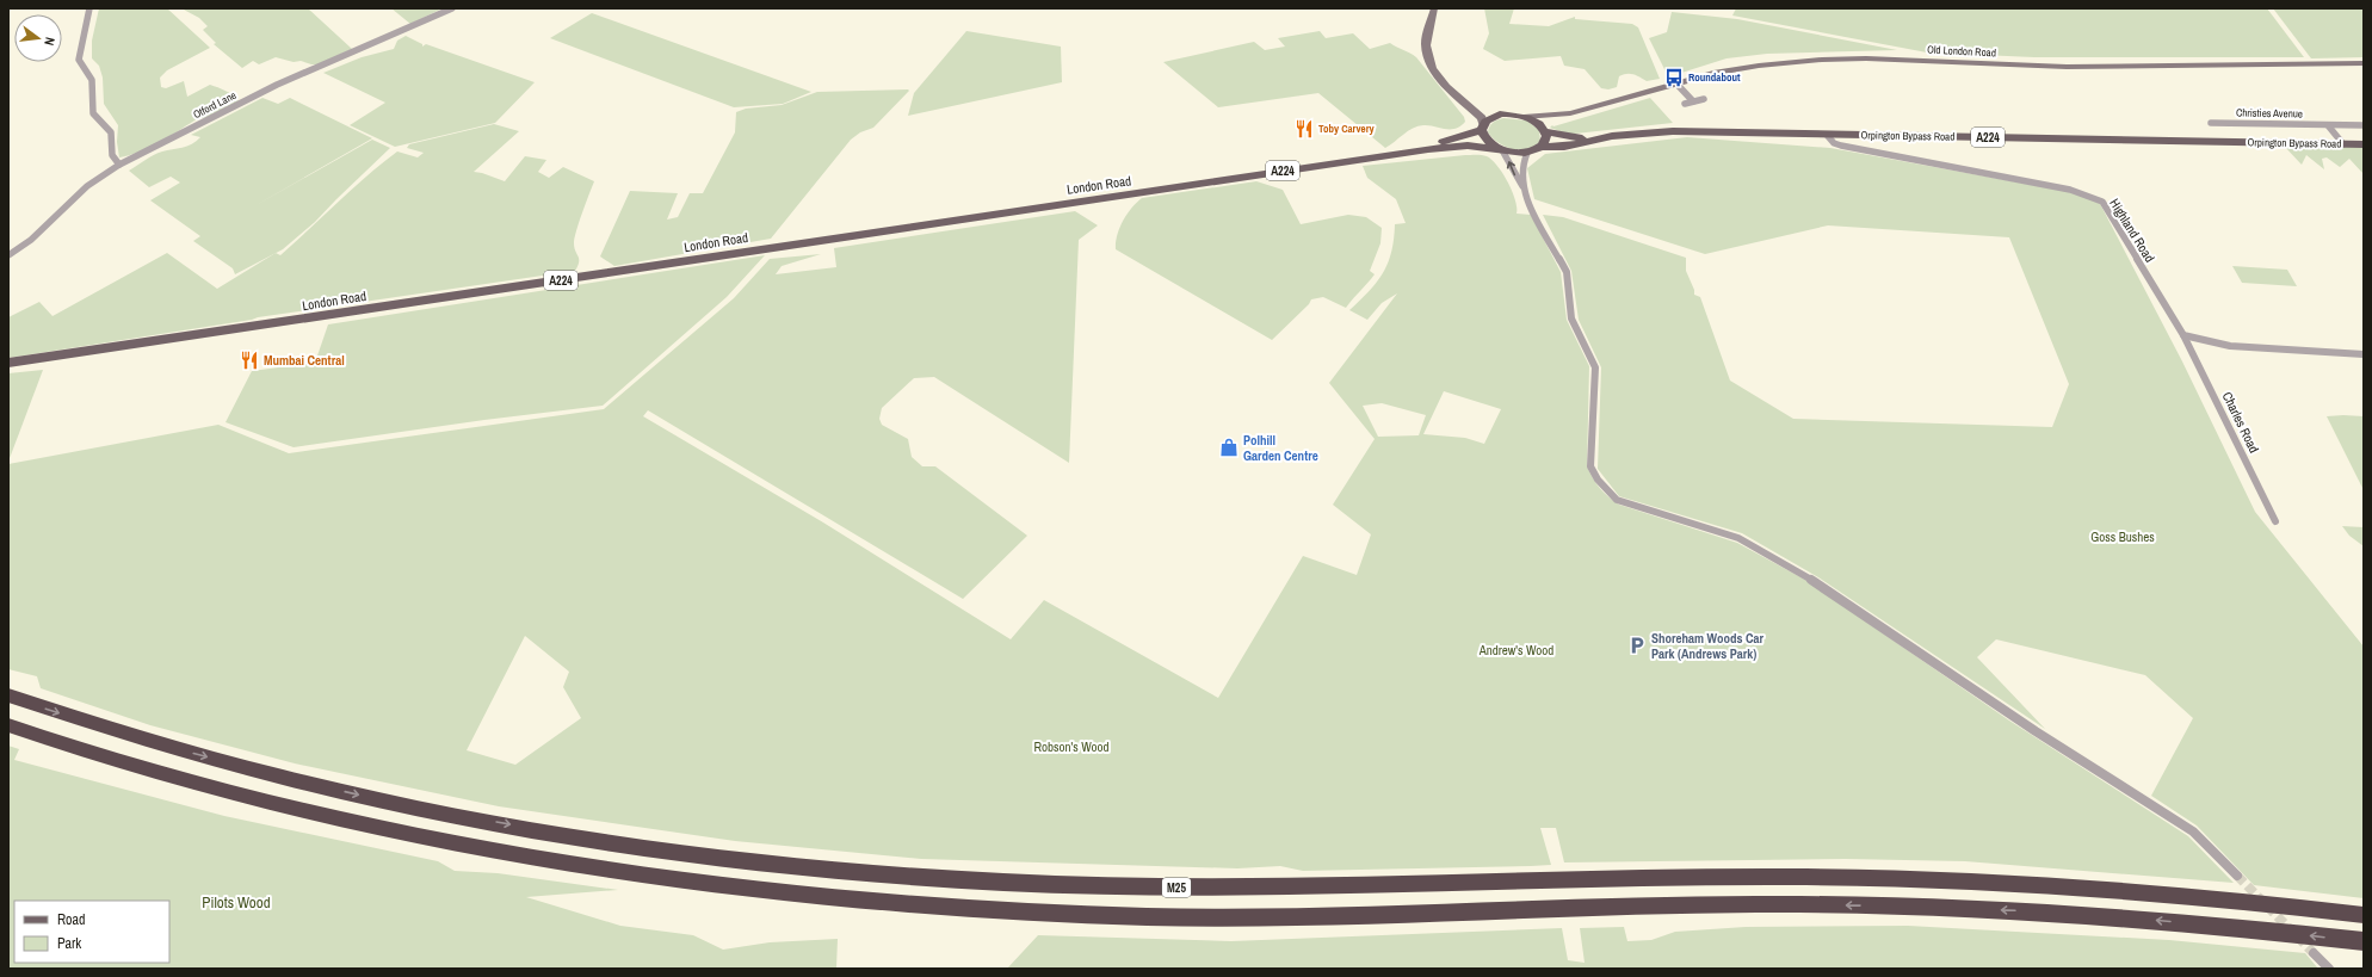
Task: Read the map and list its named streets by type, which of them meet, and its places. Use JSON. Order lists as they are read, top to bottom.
{
  "streets": {
    "highway": ["M25"],
    "main road": ["Orpington Bypass Road", "A224", "London Road"],
    "street": [
      "Old London Road",
      "Otford Lane",
      "Christies Avenue",
      "Highland Road",
      "Charles Road"
    ]
  },
  "crossings": [
    ["Old London Road", "Orpington Bypass Road"],
    ["Old London Road", "London Road"],
    ["Orpington Bypass Road", "London Road"],
    ["Orpington Bypass Road", "Highland Road"],
    ["Highland Road", "Charles Road"]
  ],
  "parks": [
    "Goss Bushes",
    "Andrew's Wood",
    "Robson's Wood",
    "Pilots Wood"
  ],
  "places": {
    "bus stop": ["Roundabout"],
    "restaurant": ["Toby Carvery", "Mumbai Central"],
    "shop": ["Polhill Garden Centre"],
    "parking": ["Shoreham Woods Car Park (Andrews Park)"]
  },
  "legend": ["Road", "Park"],
  "north": "right"
}
